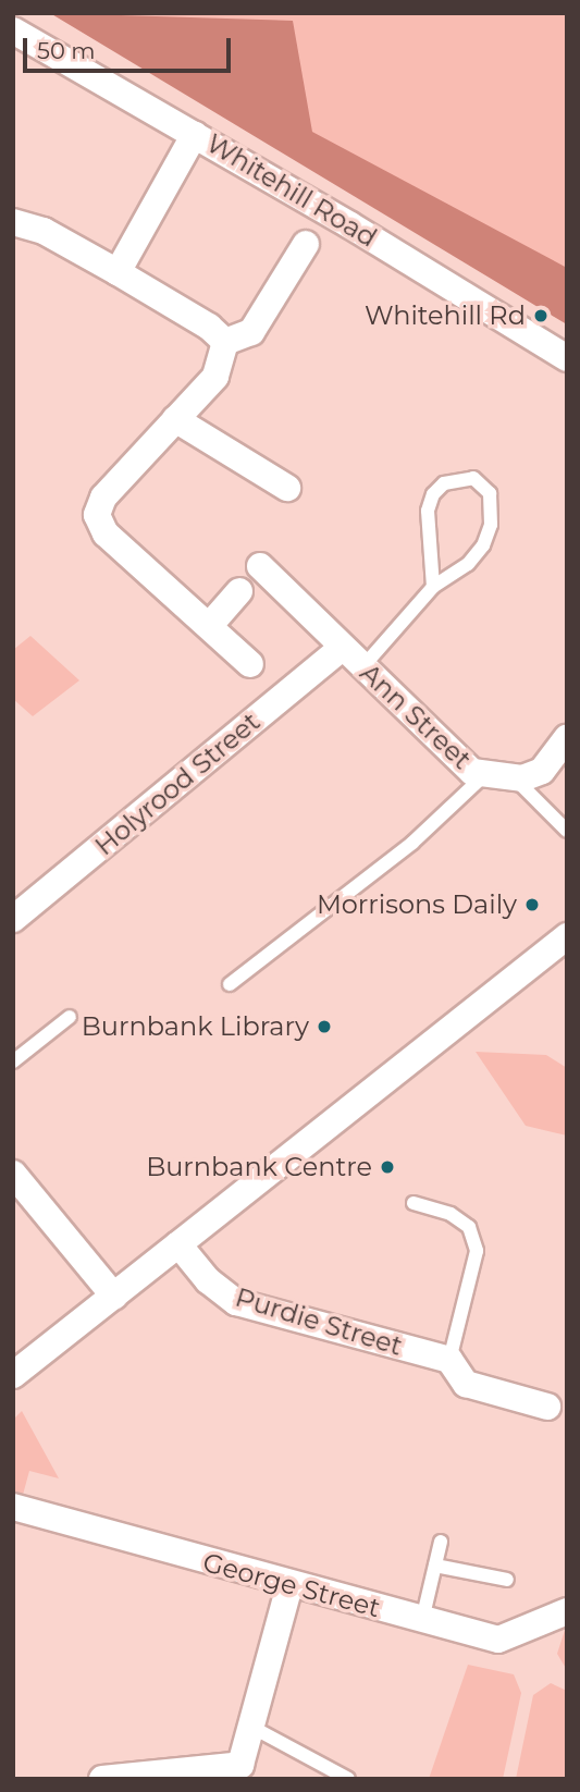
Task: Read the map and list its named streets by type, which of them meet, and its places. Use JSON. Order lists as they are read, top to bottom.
{
  "streets": {
    "street": [
      "Whitehill Road",
      "Ann Street",
      "Holyrood Street",
      "Purdie Street",
      "George Street"
    ]
  },
  "crossings": [
    ["Ann Street", "Holyrood Street"]
  ],
  "places": [
    "Whitehill Rd",
    "Morrisons Daily",
    "Burnbank Library",
    "Burnbank Centre"
  ],
  "scale_bar": "50 m"
}
